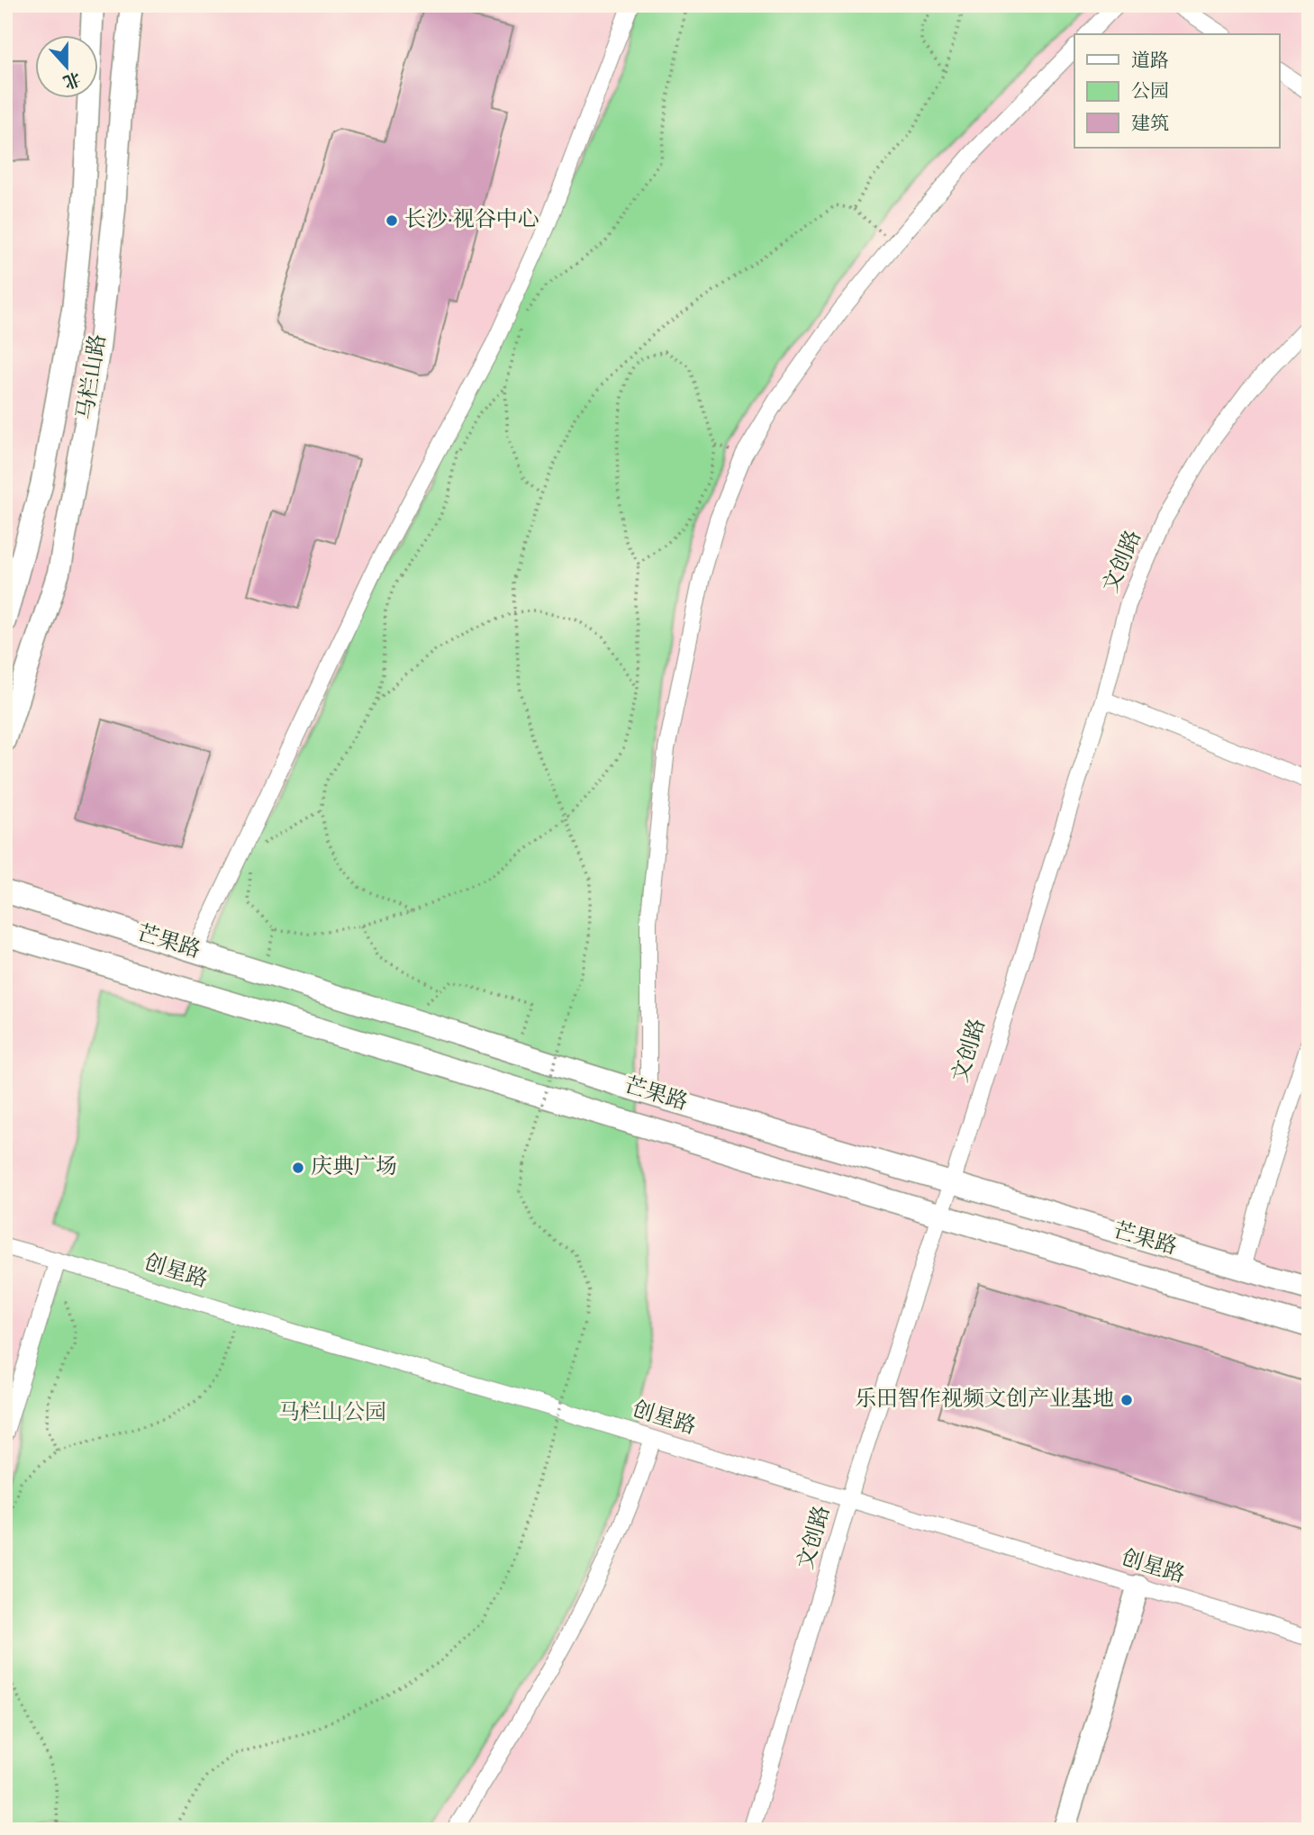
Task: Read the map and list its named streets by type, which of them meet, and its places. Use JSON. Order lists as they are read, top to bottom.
{
  "streets": {
    "main road": ["马栏山路", "芒果路"],
    "street": ["文创路", "创星路"]
  },
  "crossings": [
    ["文创路", "芒果路"],
    ["文创路", "创星路"]
  ],
  "parks": ["马栏山公园"],
  "places": ["长沙·视谷中心", "庆典广场", "乐田智作视频文创产业基地"],
  "legend": ["道路", "公园", "建筑"],
  "north": "bottom"
}
